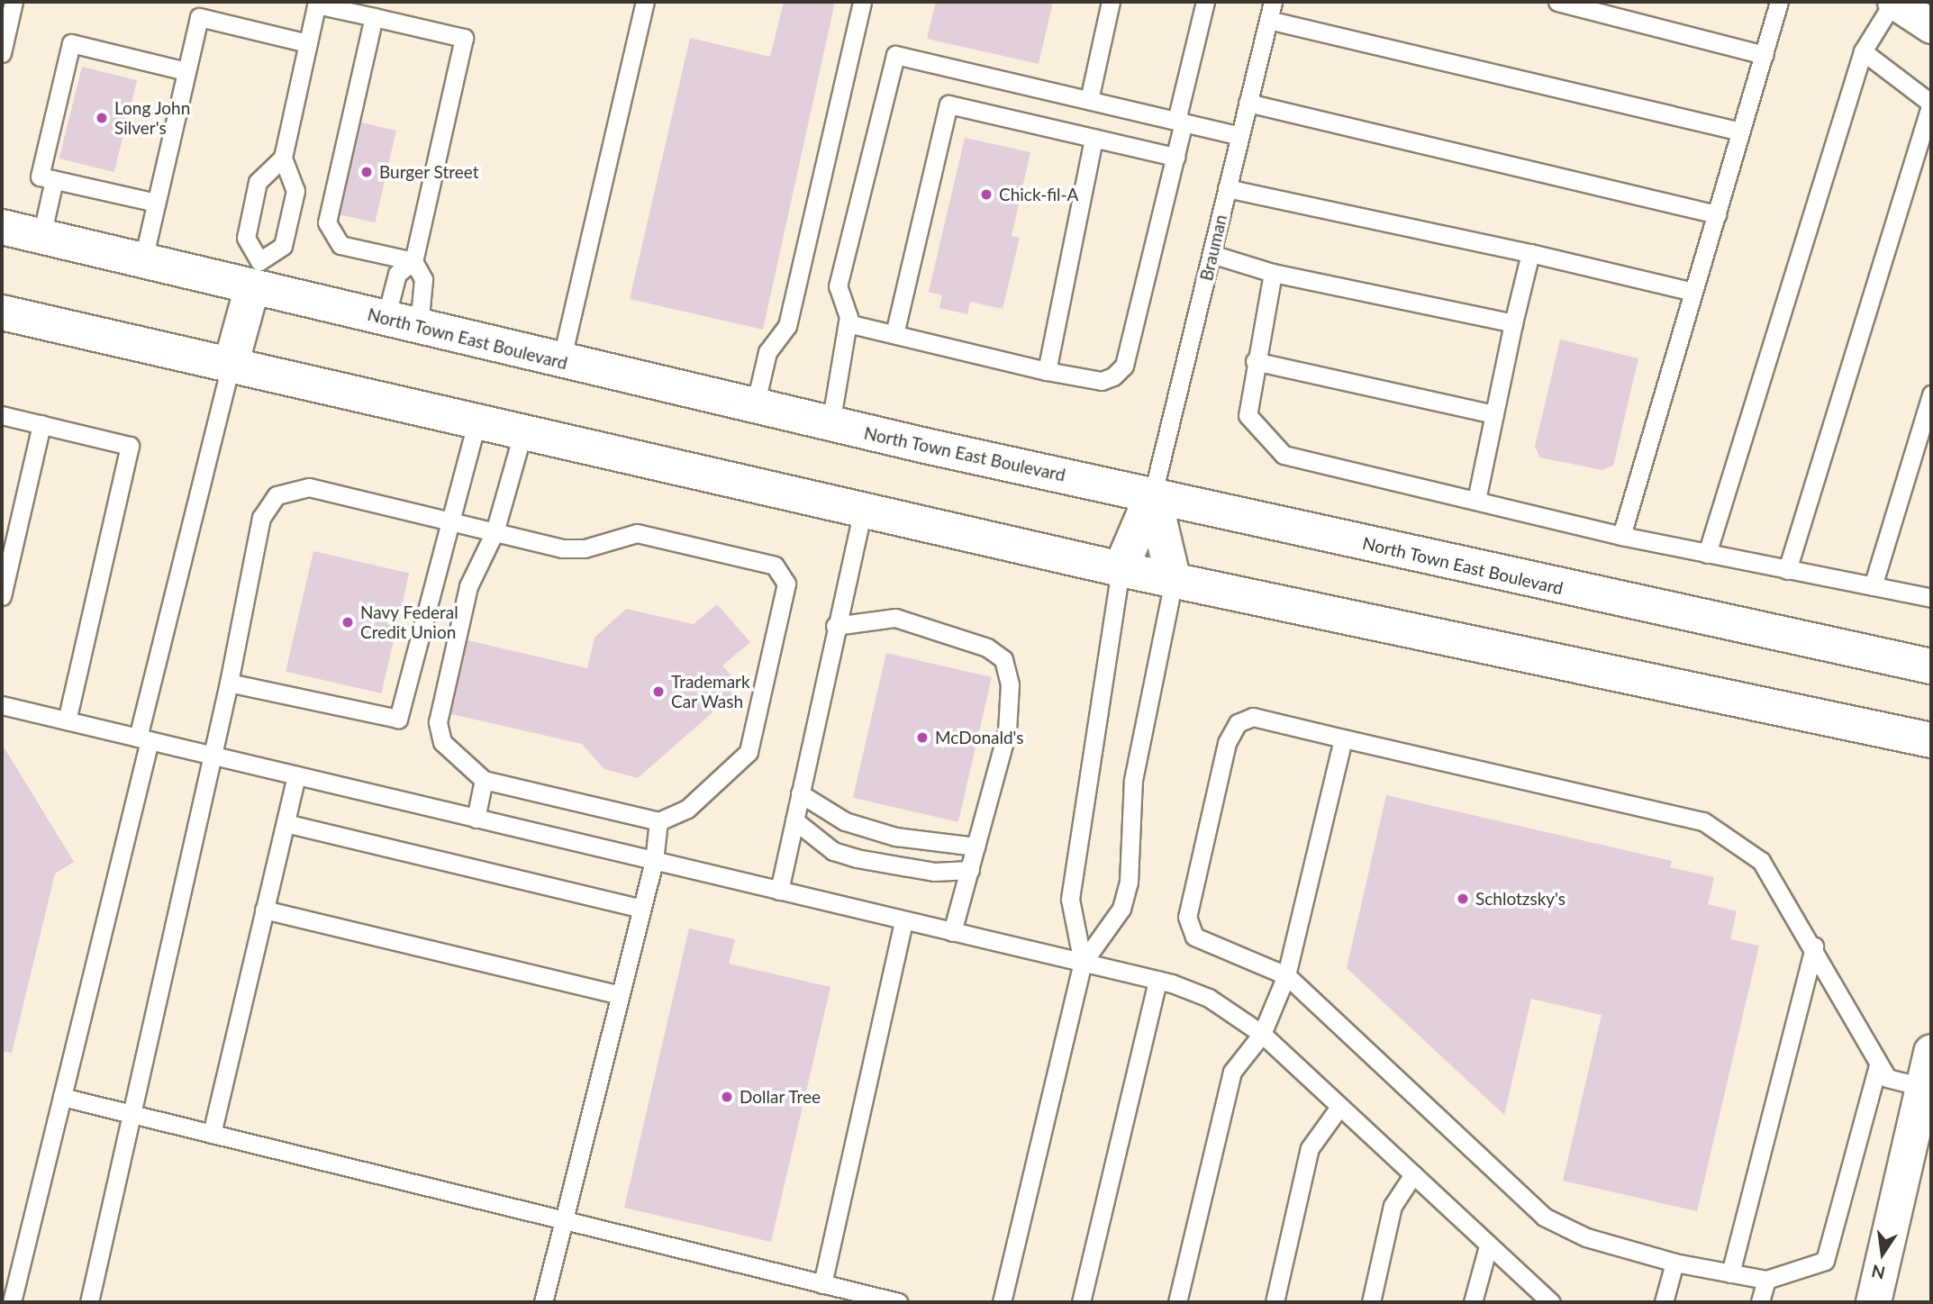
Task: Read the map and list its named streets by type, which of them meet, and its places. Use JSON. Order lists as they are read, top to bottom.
{
  "streets": {
    "main road": ["North Town East Boulevard"],
    "lane": ["Brauman"]
  },
  "crossings": [
    ["Brauman", "North Town East Boulevard"]
  ],
  "places": [
    "Long John Silver's",
    "Burger Street",
    "Chick-fil-A",
    "Navy Federal Credit Union",
    "Trademark Car Wash",
    "McDonald's",
    "Schlotzsky's",
    "Dollar Tree"
  ],
  "north": "bottom"
}
